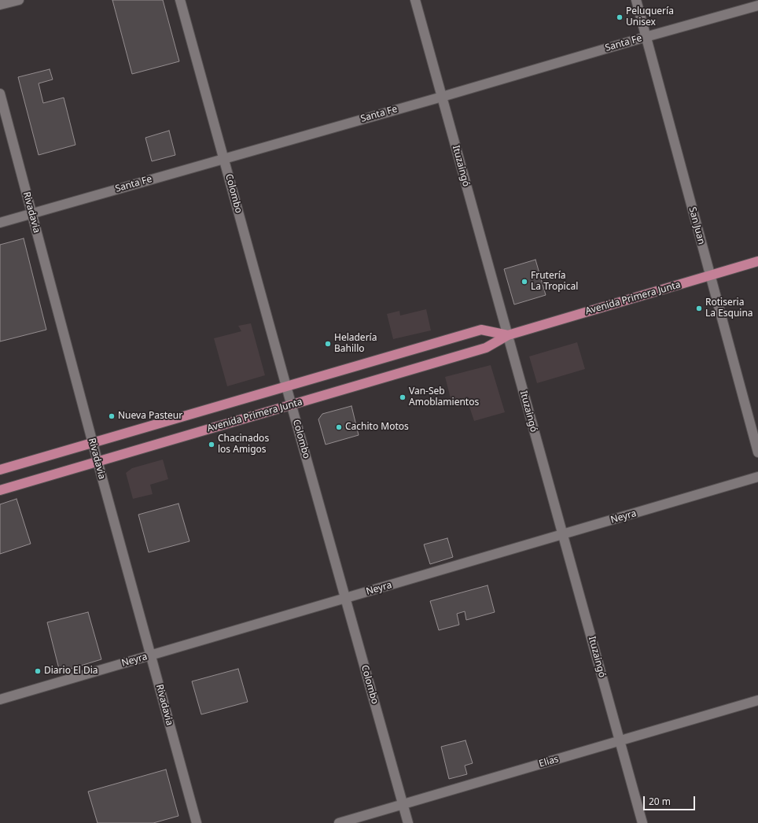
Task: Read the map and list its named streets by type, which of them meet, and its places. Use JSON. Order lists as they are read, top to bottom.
{
  "streets": {
    "main road": ["Avenida Primera Junta"],
    "street": [
      "Santa Fe",
      "Ituzaingó",
      "Colombo",
      "Rivadavia",
      "San Juan",
      "Neyra",
      "Elias"
    ]
  },
  "crossings": [
    ["Santa Fe", "Ituzaingó"],
    ["Santa Fe", "Colombo"],
    ["Santa Fe", "Rivadavia"],
    ["Santa Fe", "San Juan"],
    ["Ituzaingó", "Avenida Primera Junta"],
    ["Ituzaingó", "Neyra"],
    ["Ituzaingó", "Elias"],
    ["Colombo", "Avenida Primera Junta"],
    ["Colombo", "Neyra"],
    ["Colombo", "Elias"],
    ["Rivadavia", "Avenida Primera Junta"],
    ["Rivadavia", "Neyra"],
    ["San Juan", "Avenida Primera Junta"]
  ],
  "places": [
    "Peluquería Unisex",
    "Frutería La Tropical",
    "Rotiseria La Esquina",
    "Heladería Bahillo",
    "Van-Seb Amoblamientos",
    "Nueva Pasteur",
    "Cachito Motos",
    "Chacinados los Amigos",
    "Diario El Dia"
  ],
  "scale_bar": "20 m"
}
